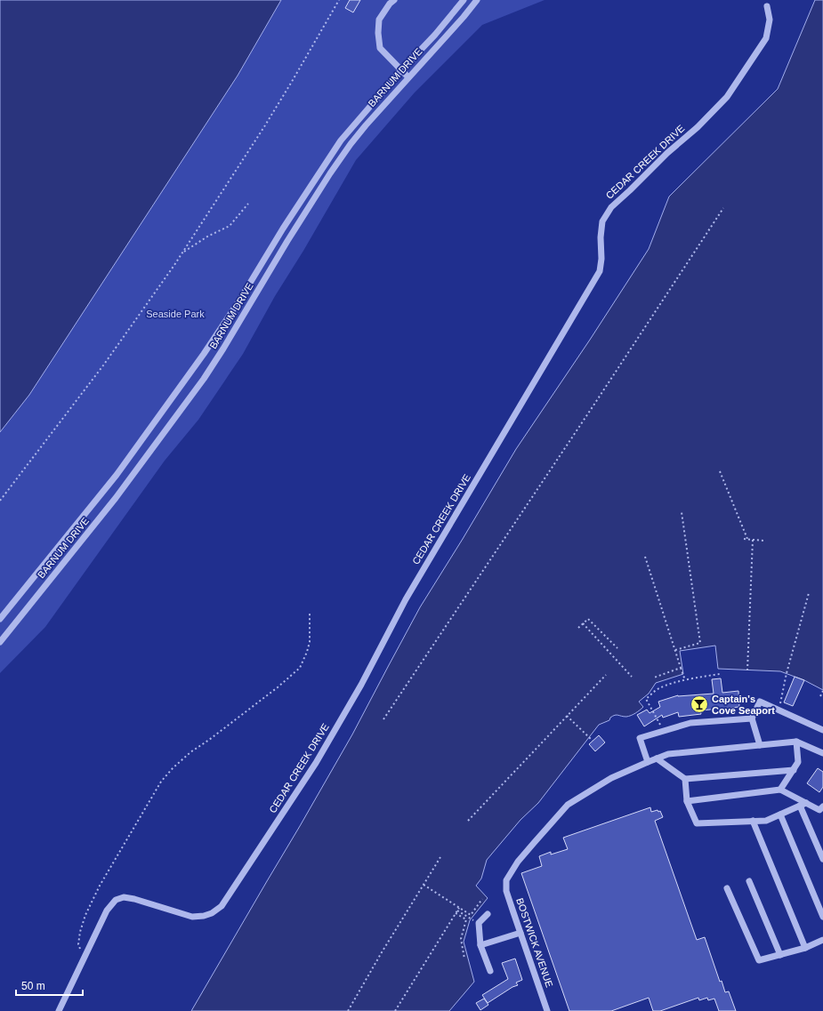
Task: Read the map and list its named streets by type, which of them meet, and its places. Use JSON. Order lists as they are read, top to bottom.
{
  "streets": {
    "street": ["BARNUM DRIVE", "CEDAR CREEK DRIVE", "BOSTWICK AVENUE"]
  },
  "parks": ["Seaside Park"],
  "places": {
    "bar": ["Captain's Cove Seaport"]
  },
  "scale_bar": "50 m"
}
